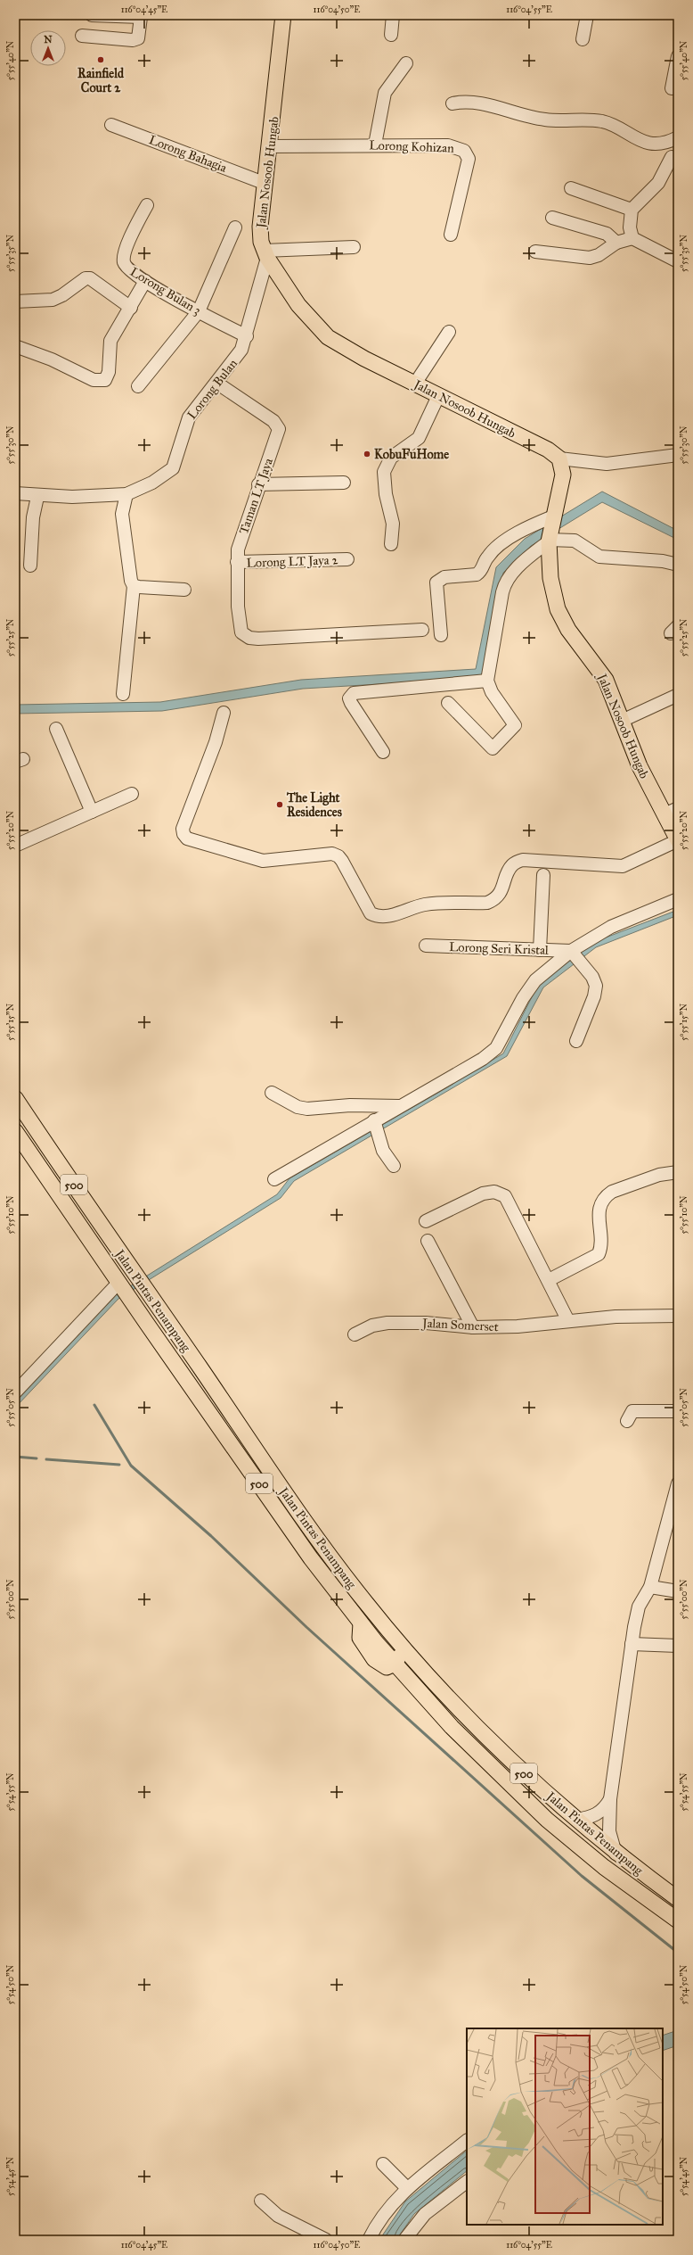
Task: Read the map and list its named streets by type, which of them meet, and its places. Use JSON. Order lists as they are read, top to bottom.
{
  "streets": {
    "main road": ["Jalan Nosoob Hungab", "500", "Jalan Pintas Penampang"],
    "street": [
      "Lorong Kohizan",
      "Lorong Bahagia",
      "Lorong Bulan 3",
      "Lorong Bulan",
      "Taman LT Jaya",
      "Lorong LT Jaya 2",
      "Lorong Seri Kristal",
      "Jalan Somerset"
    ]
  },
  "crossings": [
    ["Lorong Kohizan", "Jalan Nosoob Hungab"],
    ["Lorong Bahagia", "Jalan Nosoob Hungab"],
    ["Jalan Nosoob Hungab", "Lorong Bulan"],
    ["Lorong Bulan 3", "Lorong Bulan"],
    ["Lorong Bulan", "Taman LT Jaya"],
    ["Taman LT Jaya", "Lorong LT Jaya 2"]
  ],
  "places": ["Rainfield Court 2", "KobuFuHome", "The Light Residences"],
  "north": "top",
  "coordinates": [
    "116°04'45\"E",
    "116°04'50\"E",
    "116°04'55\"E",
    "5°55'40\"N",
    "5°55'35\"N",
    "5°55'30\"N",
    "5°55'25\"N",
    "5°55'20\"N",
    "5°55'15\"N",
    "5°55'10\"N",
    "5°55'05\"N",
    "5°55'00\"N",
    "5°54'55\"N",
    "5°54'50\"N",
    "5°54'45\"N"
  ]
}
